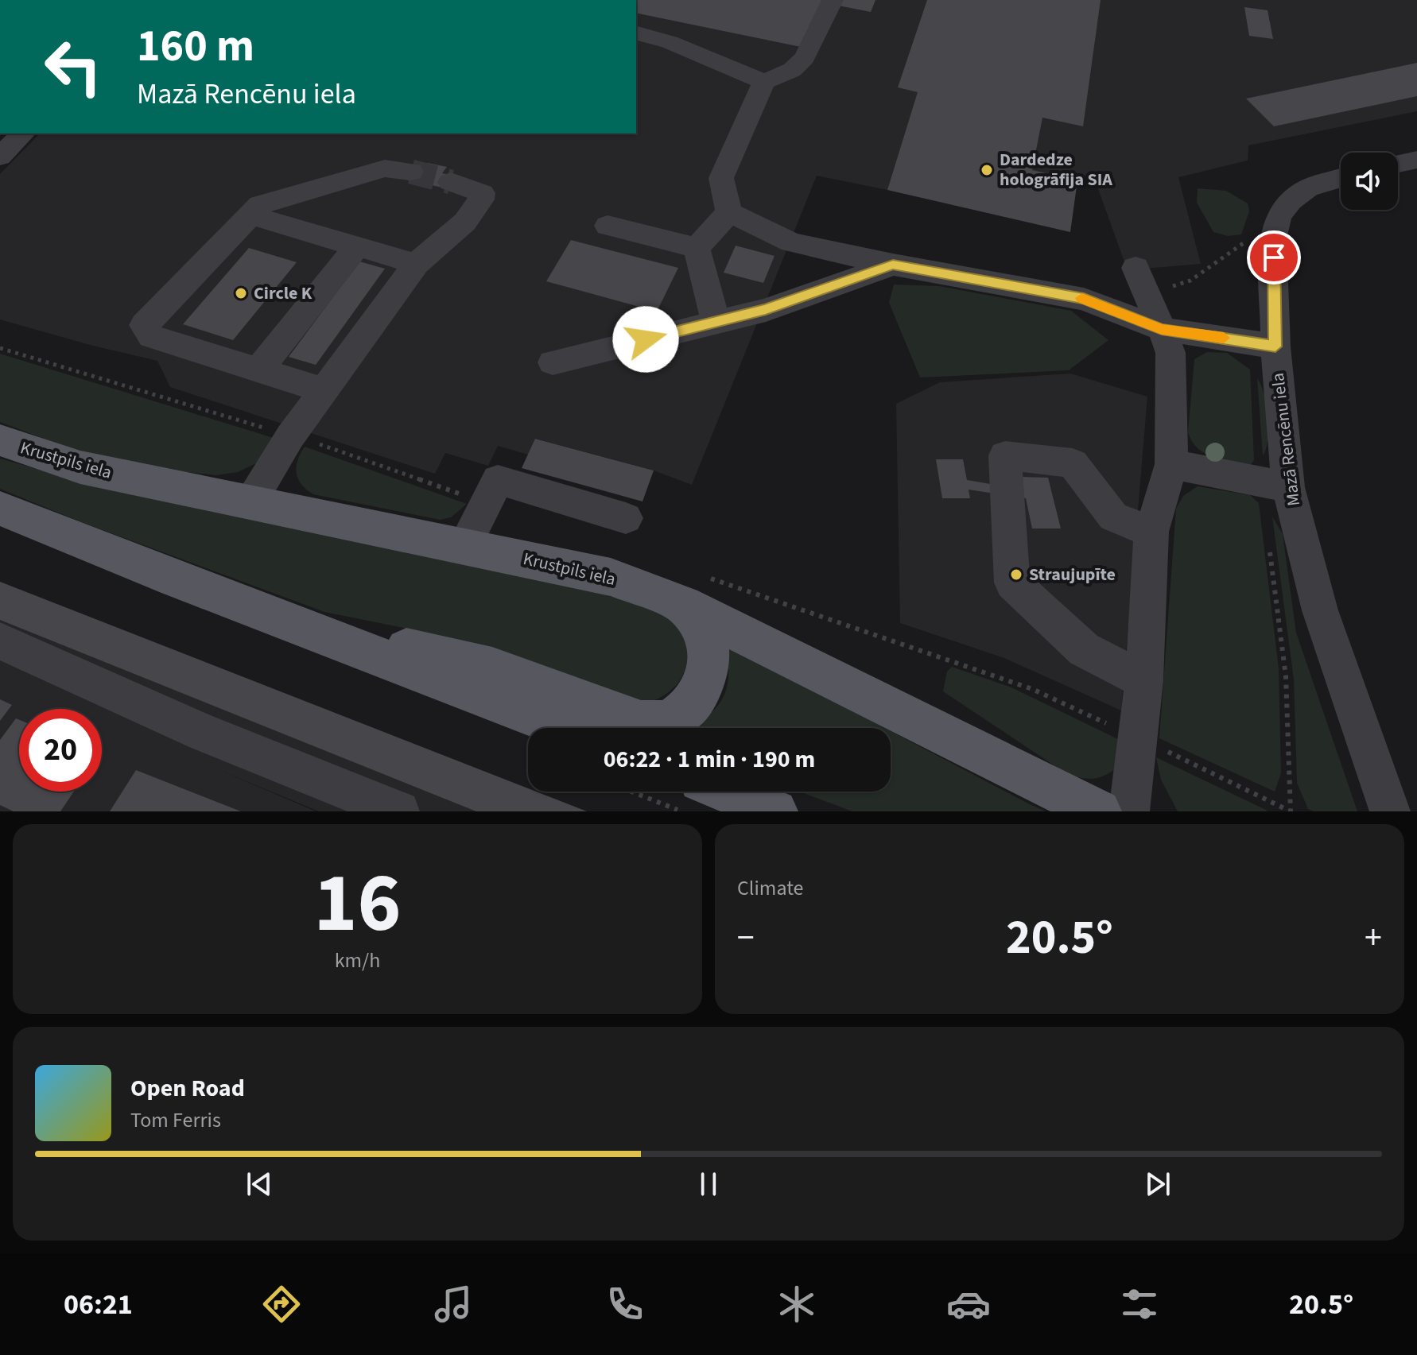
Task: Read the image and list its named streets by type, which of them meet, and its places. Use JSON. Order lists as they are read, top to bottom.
{
  "streets": {
    "main road": ["Krustpils iela"],
    "street": ["Mazā Rencēnu iela"]
  },
  "places": ["Dardedze hologrāfija SIA", "Circle K", "Straujupīte"],
  "page": {
    "turn": ["160 m", "Mazā Rencēnu iela"],
    "limit": "20",
    "trip": "06:22 · 1 min · 190 m",
    "tile": [
      ["16", "km/h"],
      "Climate"
    ],
    "heat": ["−", "20.5°", "+"],
    "song": ["Open Road", "Tom Ferris"],
    "tabs": ["06:21", "20.5°"]
  }
}
